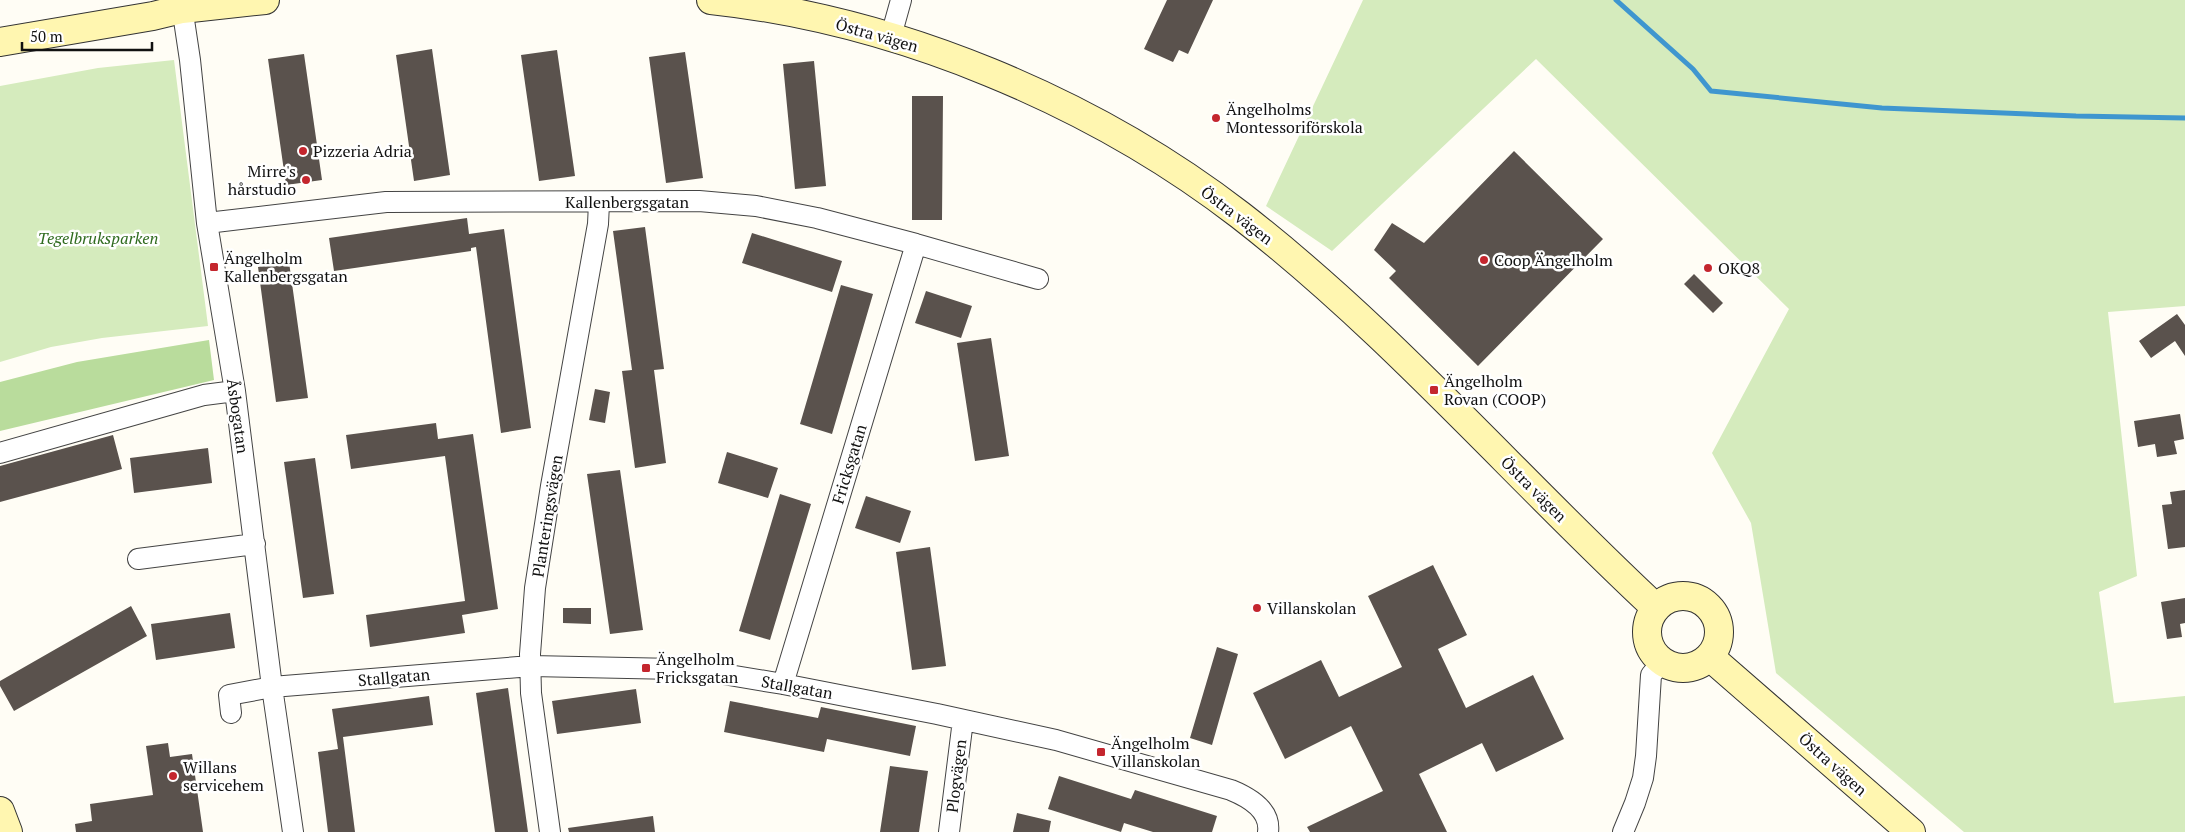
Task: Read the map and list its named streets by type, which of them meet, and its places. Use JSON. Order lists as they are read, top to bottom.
{
  "streets": {
    "main road": ["Östra vägen"],
    "street": [
      "Kallenbergsgatan",
      "Åsbogatan",
      "Fricksgatan",
      "Planteringsvägen",
      "Stallgatan",
      "Plogvägen"
    ]
  },
  "crossings": [
    ["Kallenbergsgatan", "Åsbogatan"],
    ["Kallenbergsgatan", "Fricksgatan"],
    ["Kallenbergsgatan", "Planteringsvägen"],
    ["Åsbogatan", "Stallgatan"],
    ["Fricksgatan", "Stallgatan"],
    ["Planteringsvägen", "Stallgatan"],
    ["Stallgatan", "Plogvägen"]
  ],
  "parks": ["Tegelbruksparken"],
  "places": {
    "other": [
      "Ängelholms Montessoriförskola",
      "Pizzeria Adria",
      "Mirre's hårstudio",
      "Coop Ängelholm",
      "OKQ8",
      "Villanskolan",
      "Willans servicehem"
    ],
    "transit": [
      "Ängelholm Kallenbergsgatan",
      "Ängelholm Rovan (COOP)",
      "Ängelholm Fricksgatan",
      "Ängelholm Villanskolan"
    ]
  },
  "scale_bar": "50 m"
}
